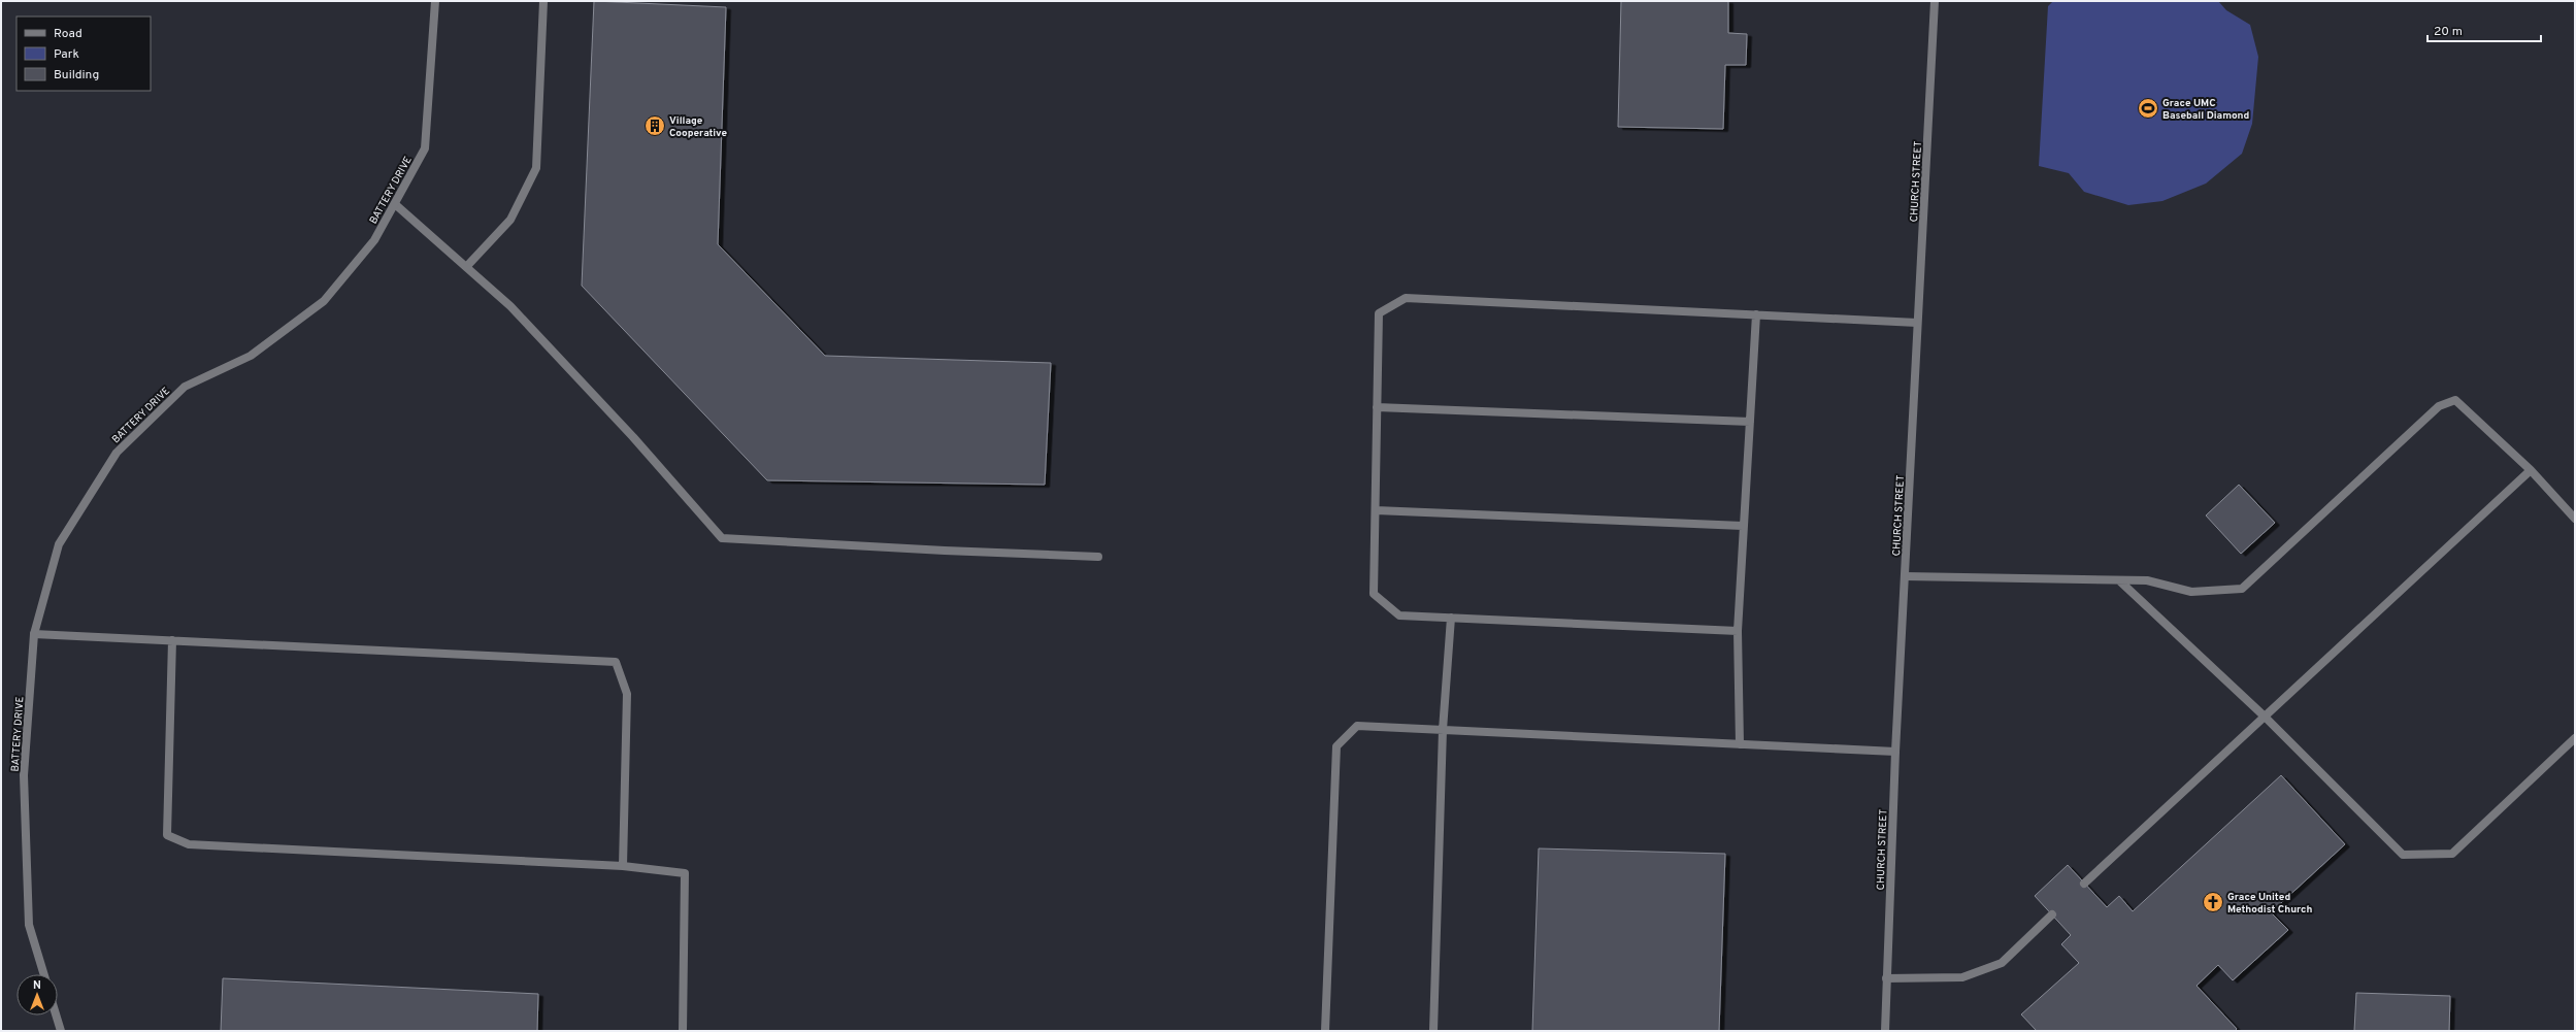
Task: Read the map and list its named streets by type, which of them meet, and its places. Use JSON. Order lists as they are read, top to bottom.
{
  "streets": {
    "street": ["CHURCH STREET", "BATTERY DRIVE"]
  },
  "places": {
    "sports": ["Grace UMC Baseball Diamond"],
    "building": ["Village Cooperative"],
    "church": ["Grace United Methodist Church"]
  },
  "legend": ["Road", "Park", "Building"],
  "scale_bar": "20 m",
  "north": "top"
}
